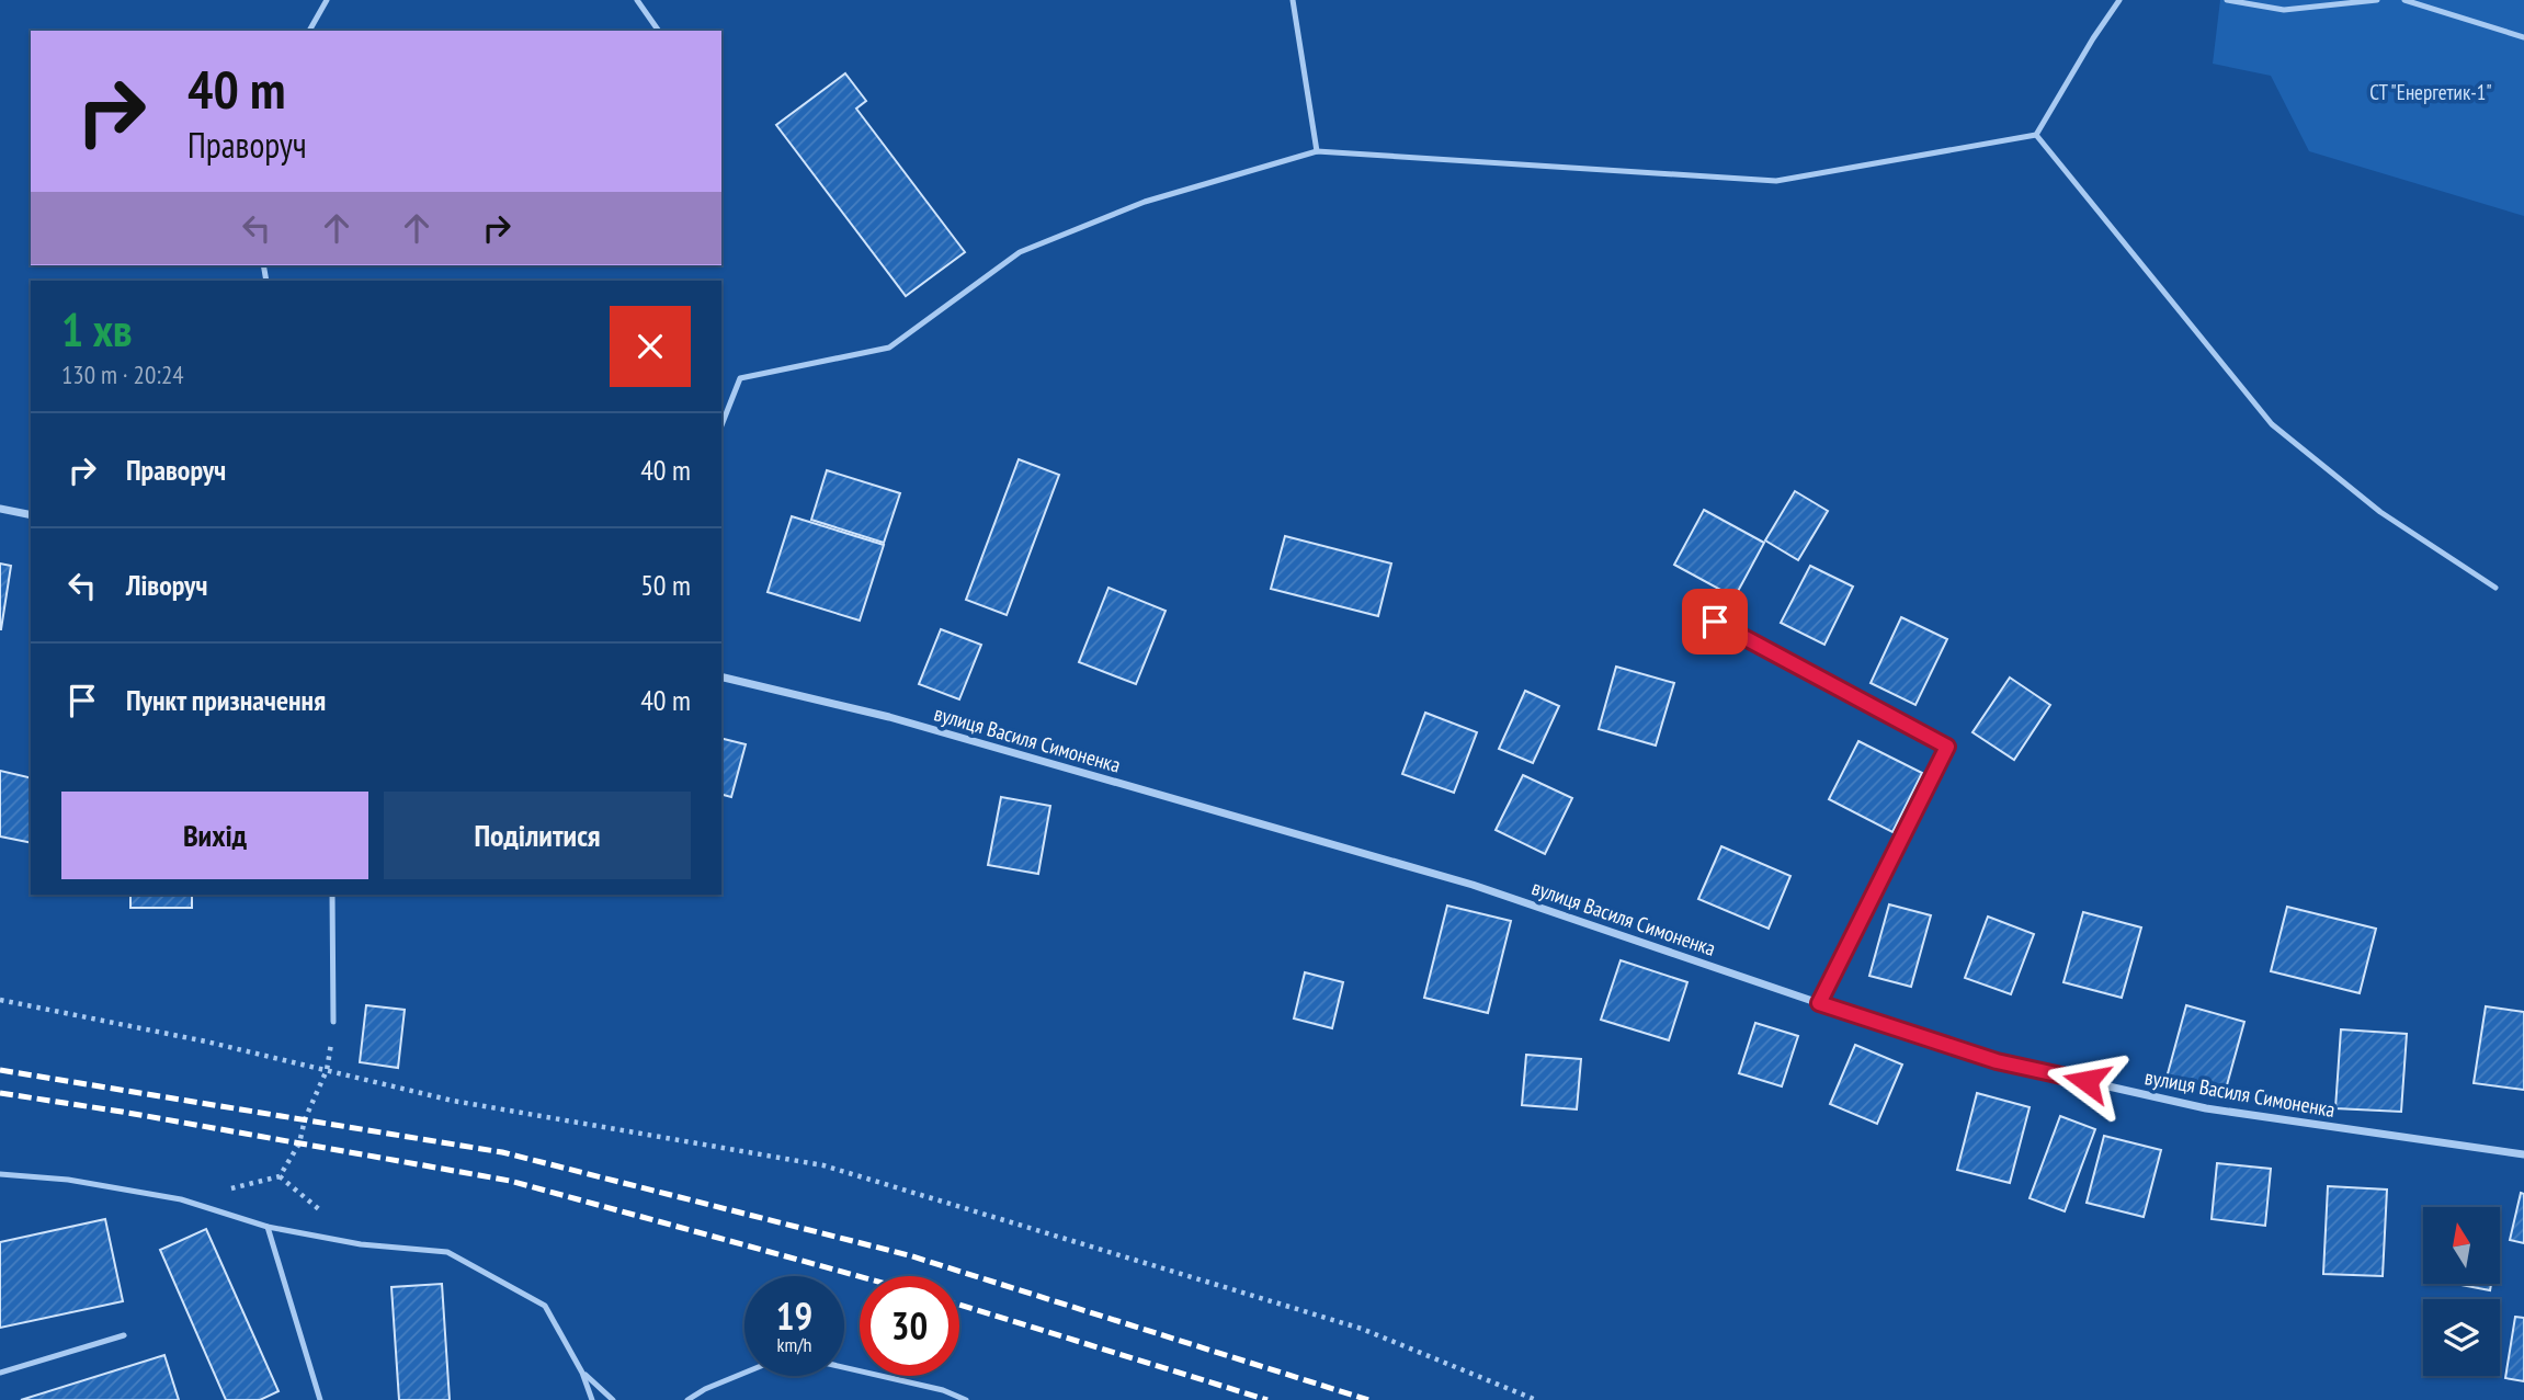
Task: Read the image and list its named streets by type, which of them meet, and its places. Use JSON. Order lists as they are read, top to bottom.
{
  "streets": {
    "street": ["вулиця Василя Симоненка"]
  },
  "parks": ["СТ \"Енергетик-1\""],
  "north": "top",
  "page": {
    "turn": ["40 m", "Праворуч"],
    "heading": ["1 хв", "130 m · 20:24"],
    "list": [
      {
        "name": "Праворуч",
        "value": "40 m"
      },
      {
        "name": "Ліворуч",
        "value": "50 m"
      },
      {
        "name": "Пункт призначення",
        "value": "40 m"
      }
    ],
    "buttons": ["Вихід", "Поділитися"],
    "speed": "19 km/h",
    "limit": "30"
  }
}
